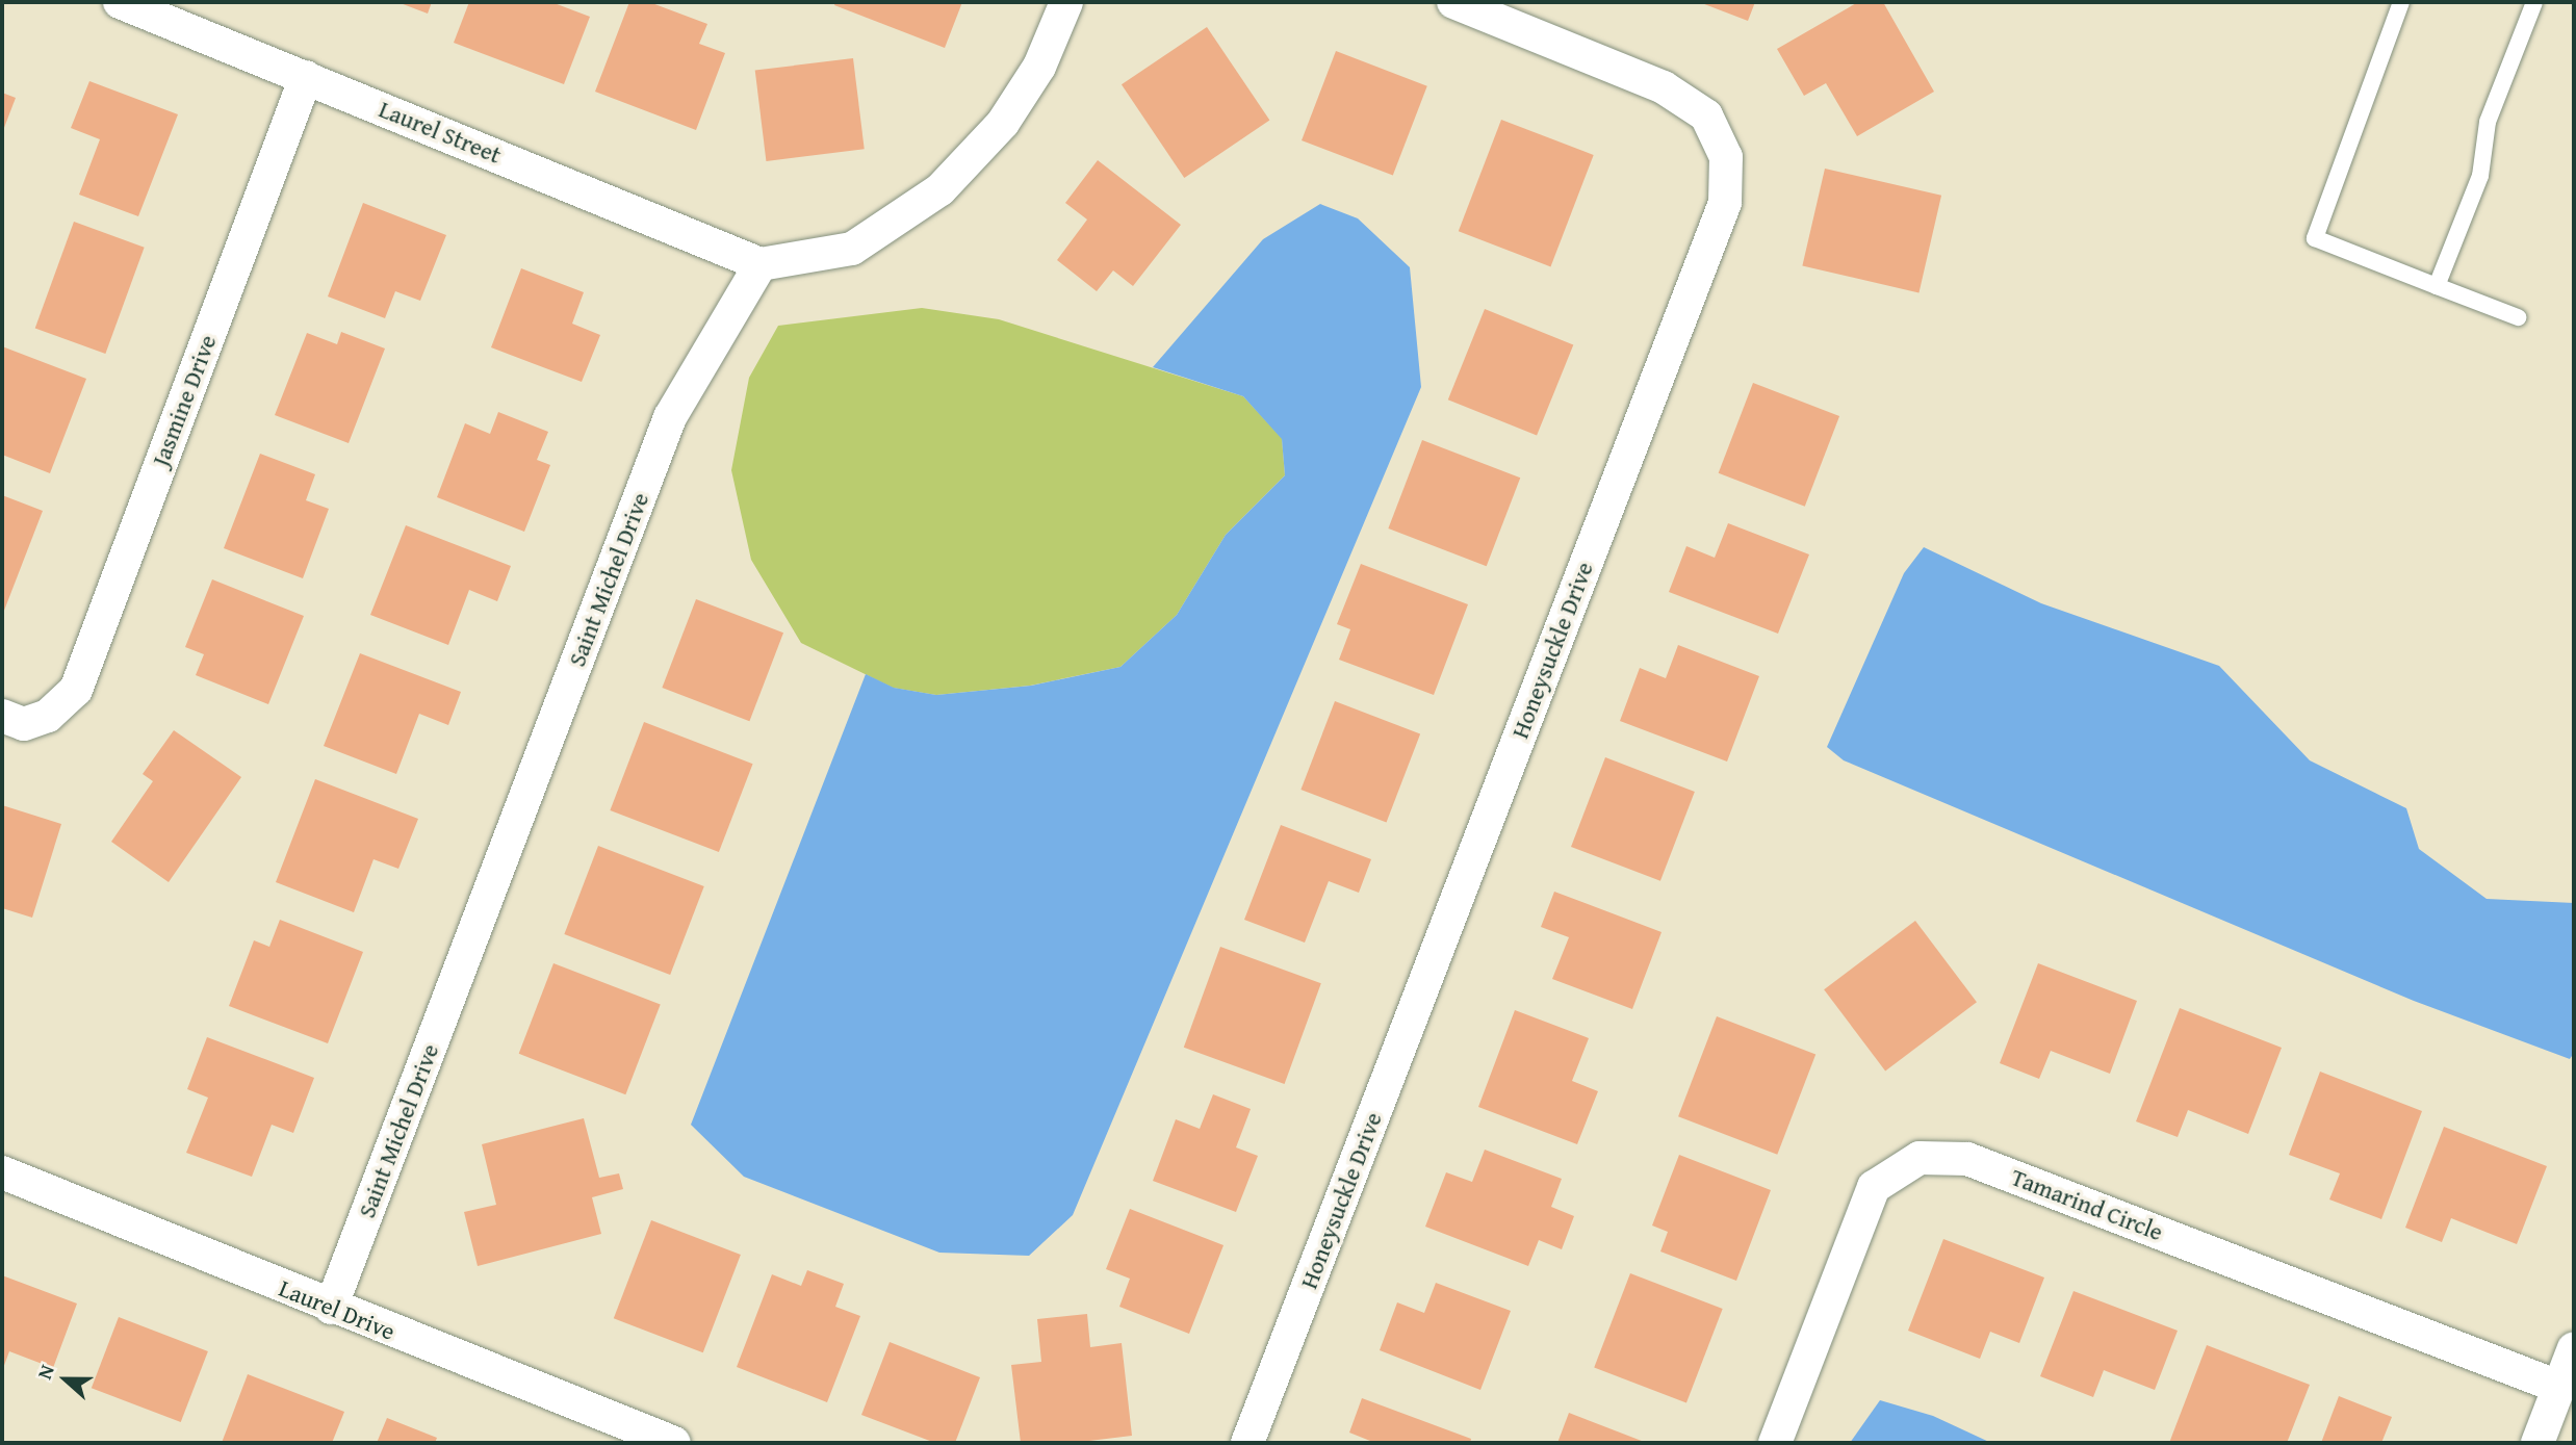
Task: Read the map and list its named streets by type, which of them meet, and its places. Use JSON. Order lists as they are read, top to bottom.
{
  "streets": {
    "street": [
      "Laurel Street",
      "Jasmine Drive",
      "Saint Michel Drive",
      "Honeysuckle Drive",
      "Tamarind Circle",
      "Laurel Drive"
    ]
  },
  "crossings": [
    ["Laurel Street", "Jasmine Drive"],
    ["Laurel Street", "Saint Michel Drive"],
    ["Saint Michel Drive", "Laurel Drive"]
  ],
  "north": "left"
}
